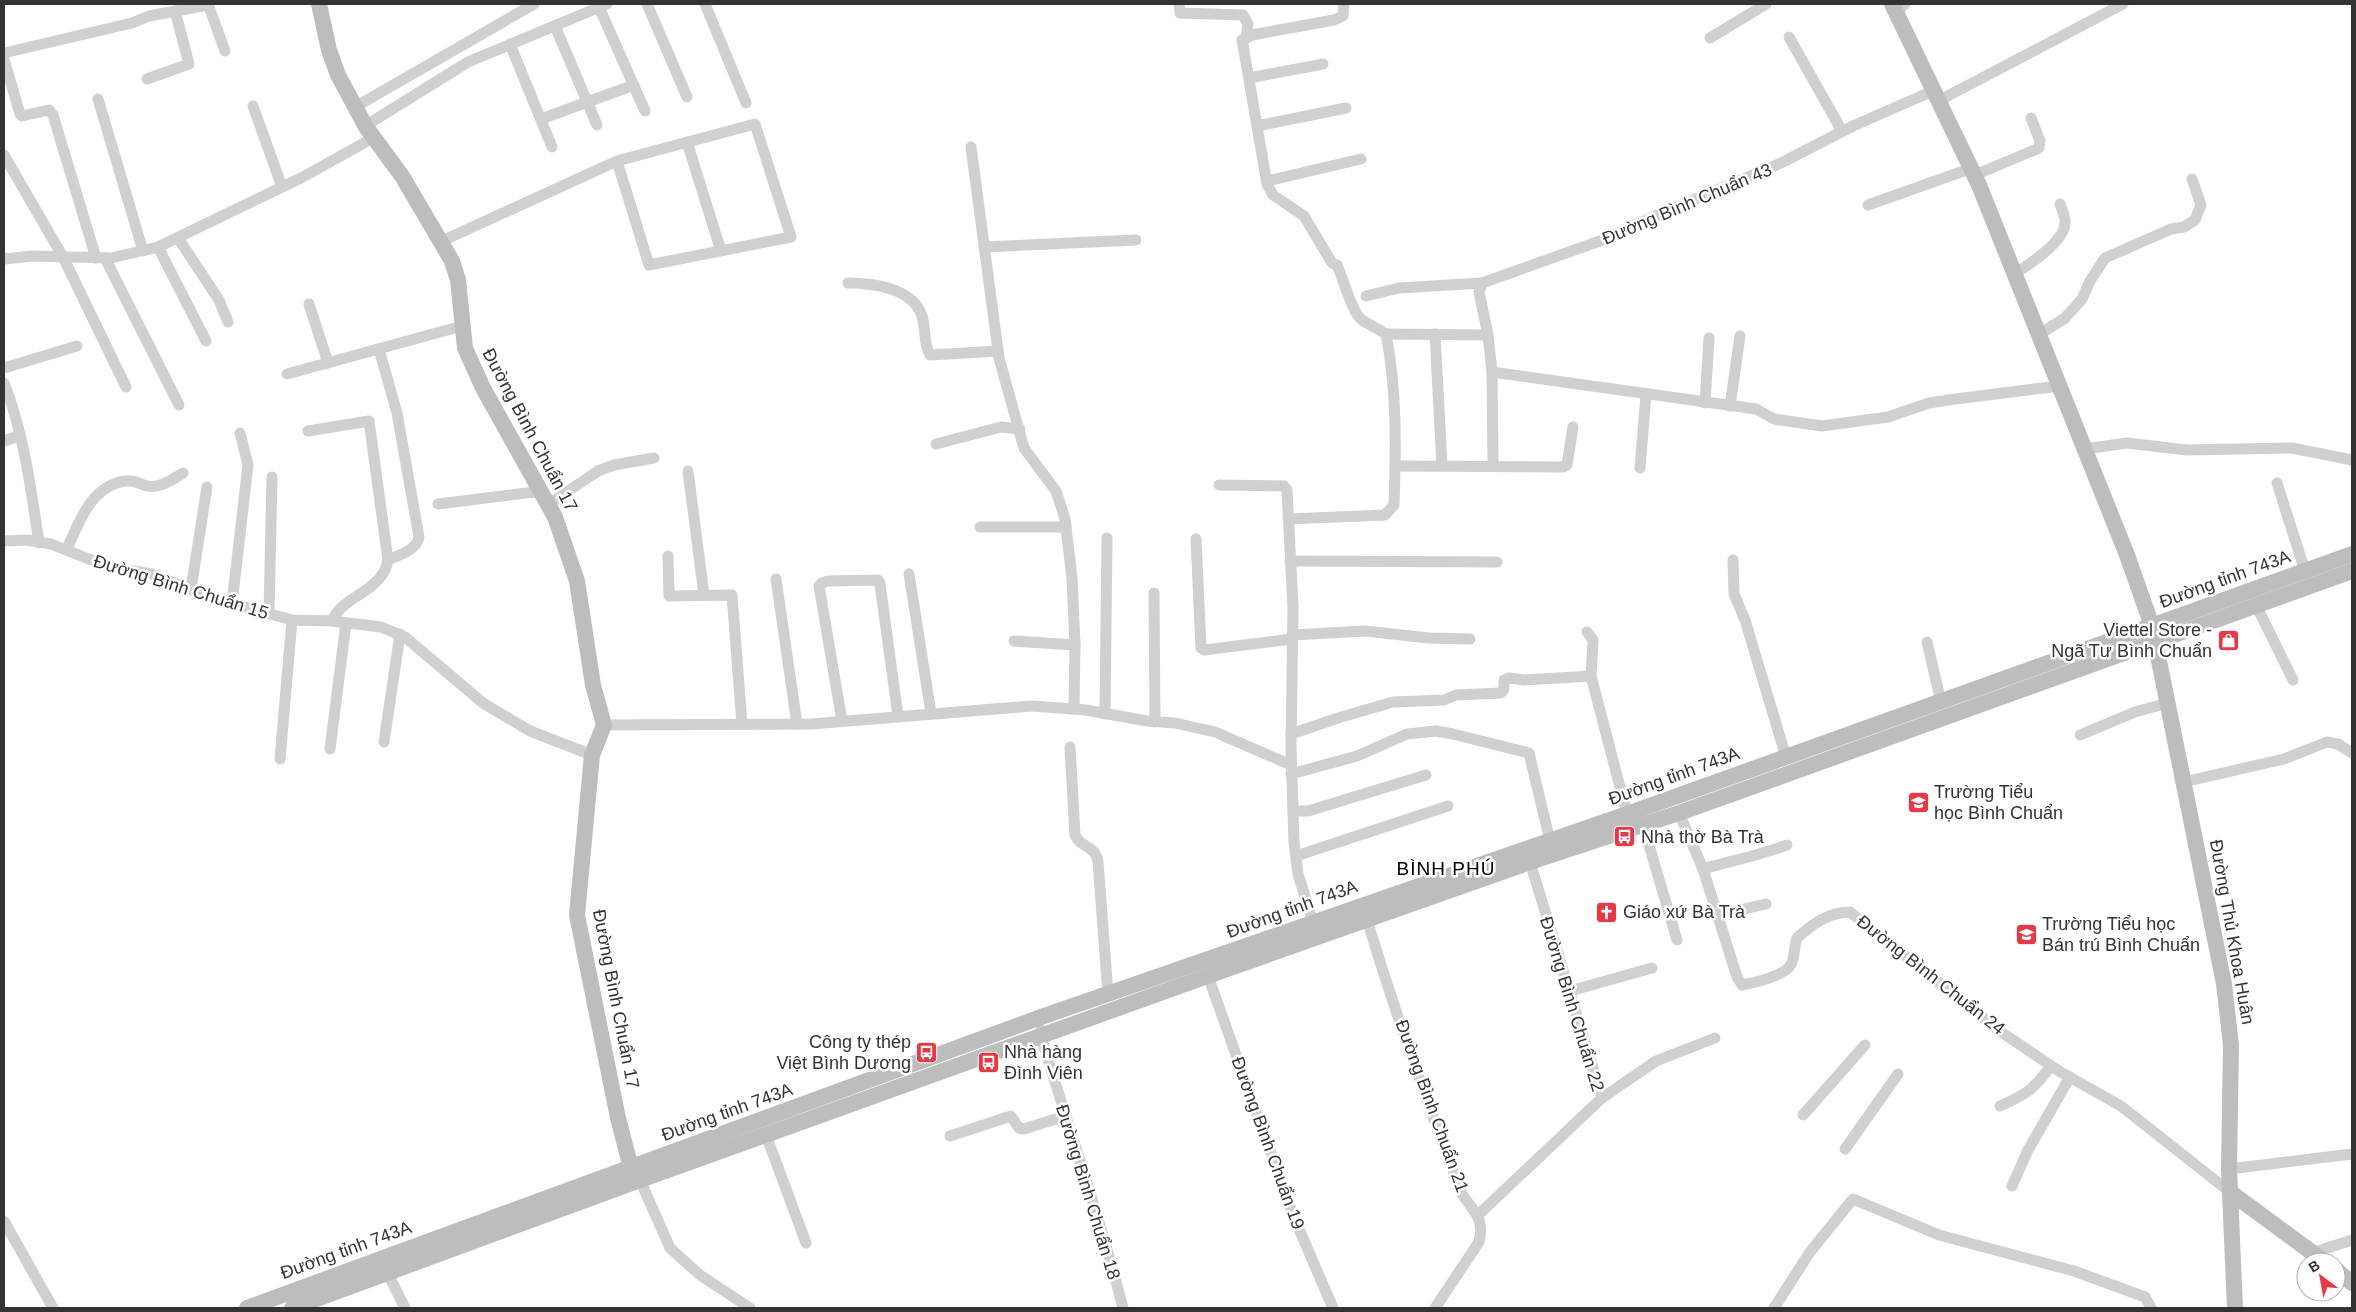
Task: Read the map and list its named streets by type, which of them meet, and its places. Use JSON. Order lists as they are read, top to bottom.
{
  "streets": {
    "main road": ["Đường Bình Chuẩn 17", "Đường tỉnh 743A", "Đường Thủ Khoa Huân"],
    "street": [
      "Đường Bình Chuẩn 43",
      "Đường Bình Chuẩn 15",
      "Đường Bình Chuẩn 24",
      "Đường Bình Chuẩn 22",
      "Đường Bình Chuẩn 21",
      "Đường Bình Chuẩn 19",
      "Đường Bình Chuẩn 18"
    ]
  },
  "crossings": [
    ["Đường Bình Chuẩn 43", "Đường Thủ Khoa Huân"],
    ["Đường Bình Chuẩn 17", "Đường tỉnh 743A"],
    ["Đường Bình Chuẩn 17", "Đường Bình Chuẩn 15"],
    ["Đường tỉnh 743A", "Đường Thủ Khoa Huân"],
    ["Đường tỉnh 743A", "Đường Bình Chuẩn 24"],
    ["Đường tỉnh 743A", "Đường Bình Chuẩn 22"],
    ["Đường tỉnh 743A", "Đường Bình Chuẩn 21"],
    ["Đường tỉnh 743A", "Đường Bình Chuẩn 19"],
    ["Đường tỉnh 743A", "Đường Bình Chuẩn 18"],
    ["Đường Thủ Khoa Huân", "Đường Bình Chuẩn 24"],
    ["Đường Bình Chuẩn 22", "Đường Bình Chuẩn 21"]
  ],
  "districts": ["BÌNH PHÚ"],
  "places": {
    "shop": ["Viettel Store - Ngã Tư Bình Chuẩn"],
    "school or university": ["Trường Tiểu học Bình Chuẩn", "Trường Tiểu học Bán trú Bình Chuẩn"],
    "bus stop": ["Nhà thờ Bà Trà", "Công ty thép Việt Bình Dương", "Nhà hàng Đình Viên"],
    "church": ["Giáo xứ Bà Trà"]
  },
  "north": "top left"
}
